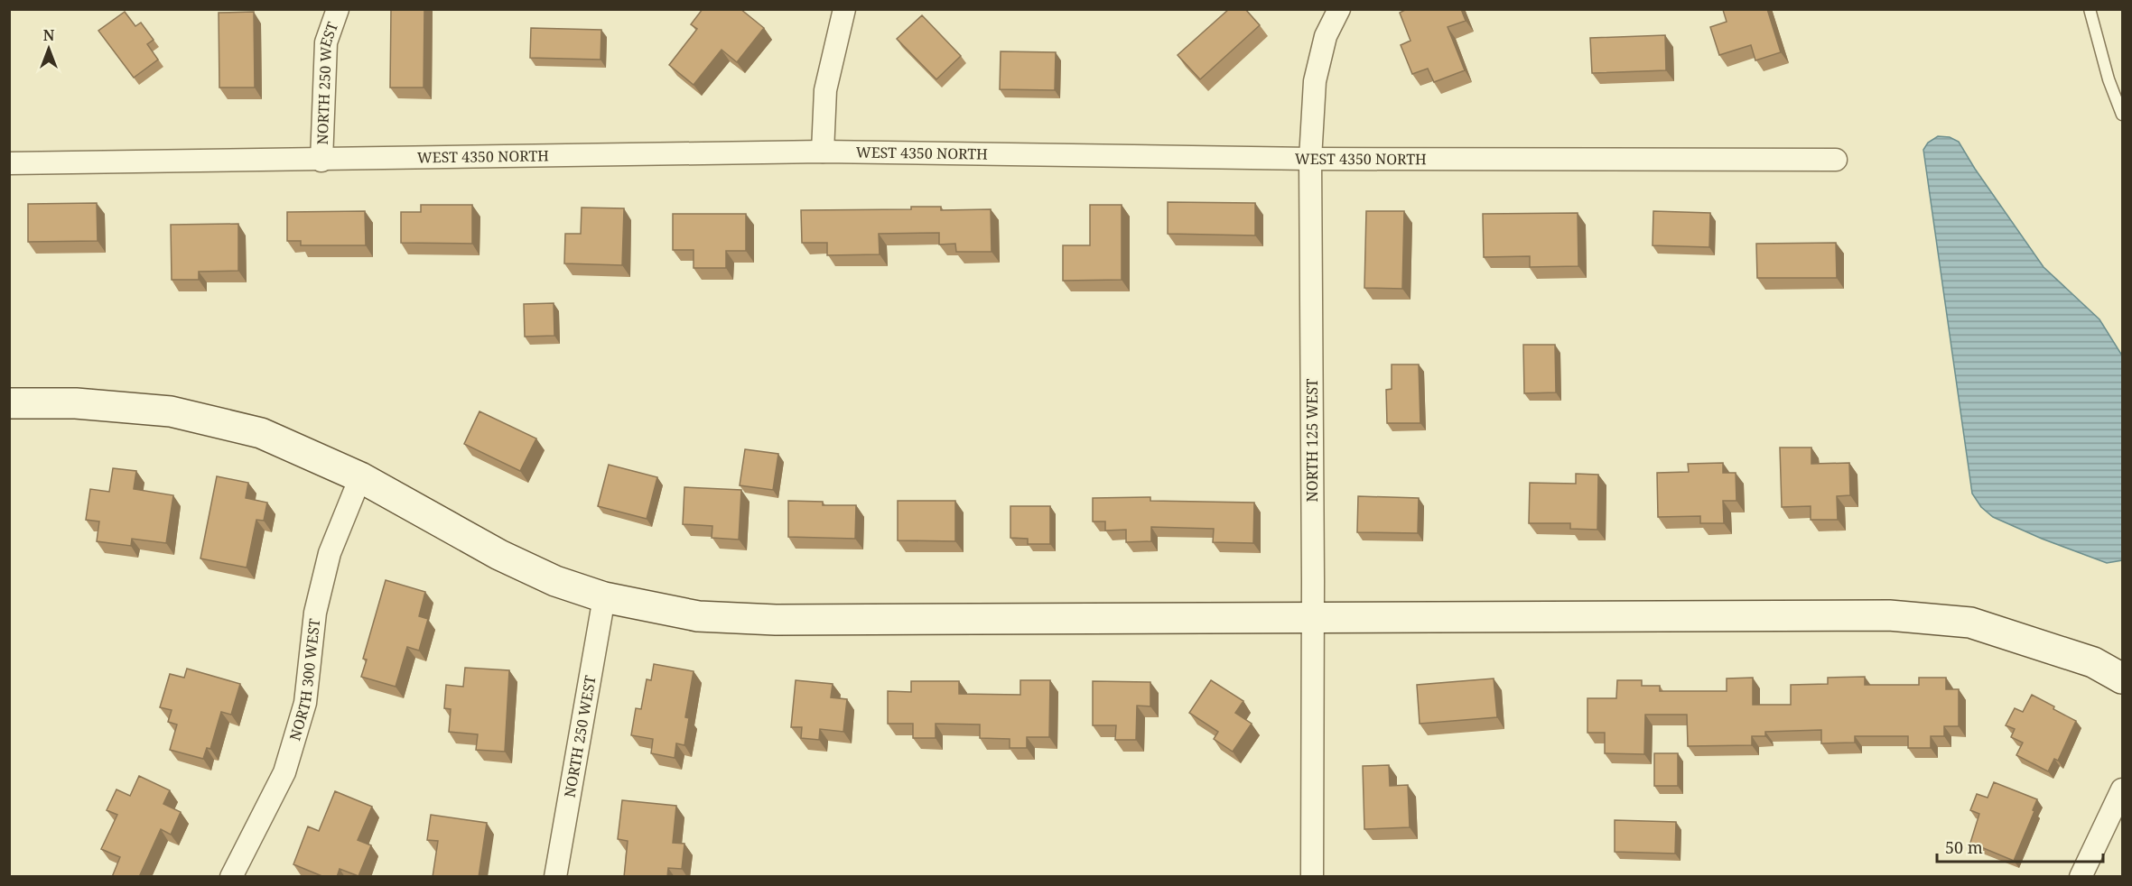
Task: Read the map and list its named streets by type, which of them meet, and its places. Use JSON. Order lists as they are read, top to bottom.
{
  "streets": {
    "street": [
      "NORTH 250 WEST",
      "WEST 4350 NORTH",
      "NORTH 125 WEST",
      "NORTH 300 WEST"
    ]
  },
  "crossings": [
    ["NORTH 250 WEST", "WEST 4350 NORTH"],
    ["WEST 4350 NORTH", "NORTH 125 WEST"]
  ],
  "scale_bar": "50 m",
  "north": "top"
}
